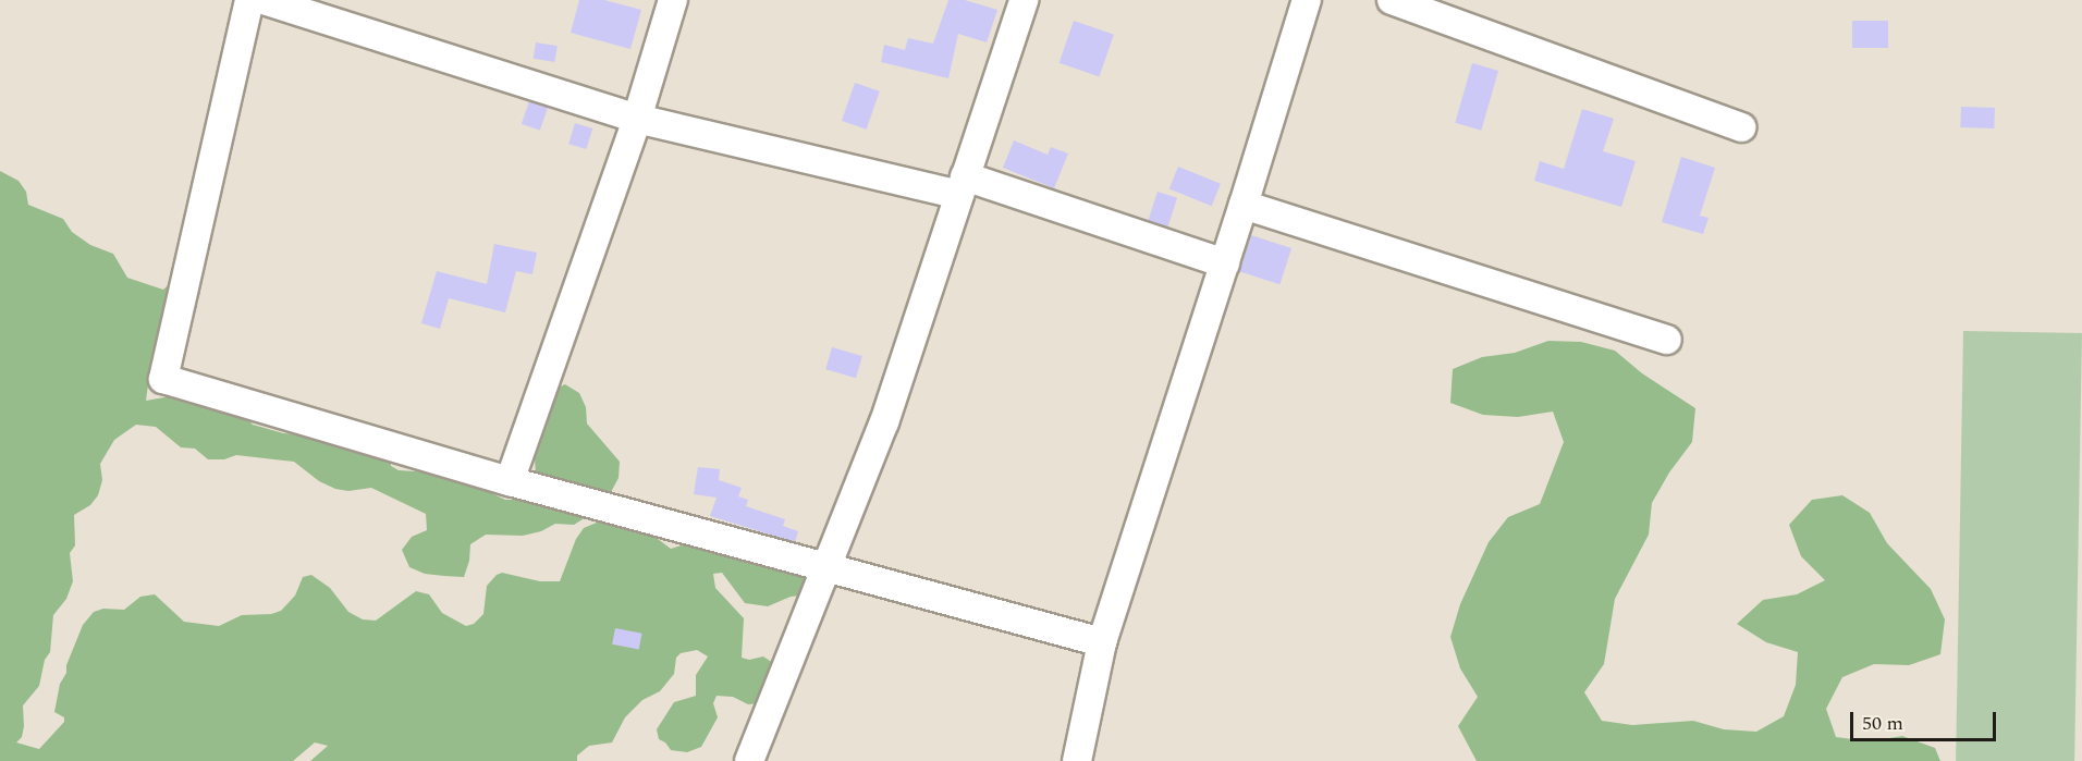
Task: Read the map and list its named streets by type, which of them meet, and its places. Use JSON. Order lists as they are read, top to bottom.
{
  "scale_bar": "50 m"
}
